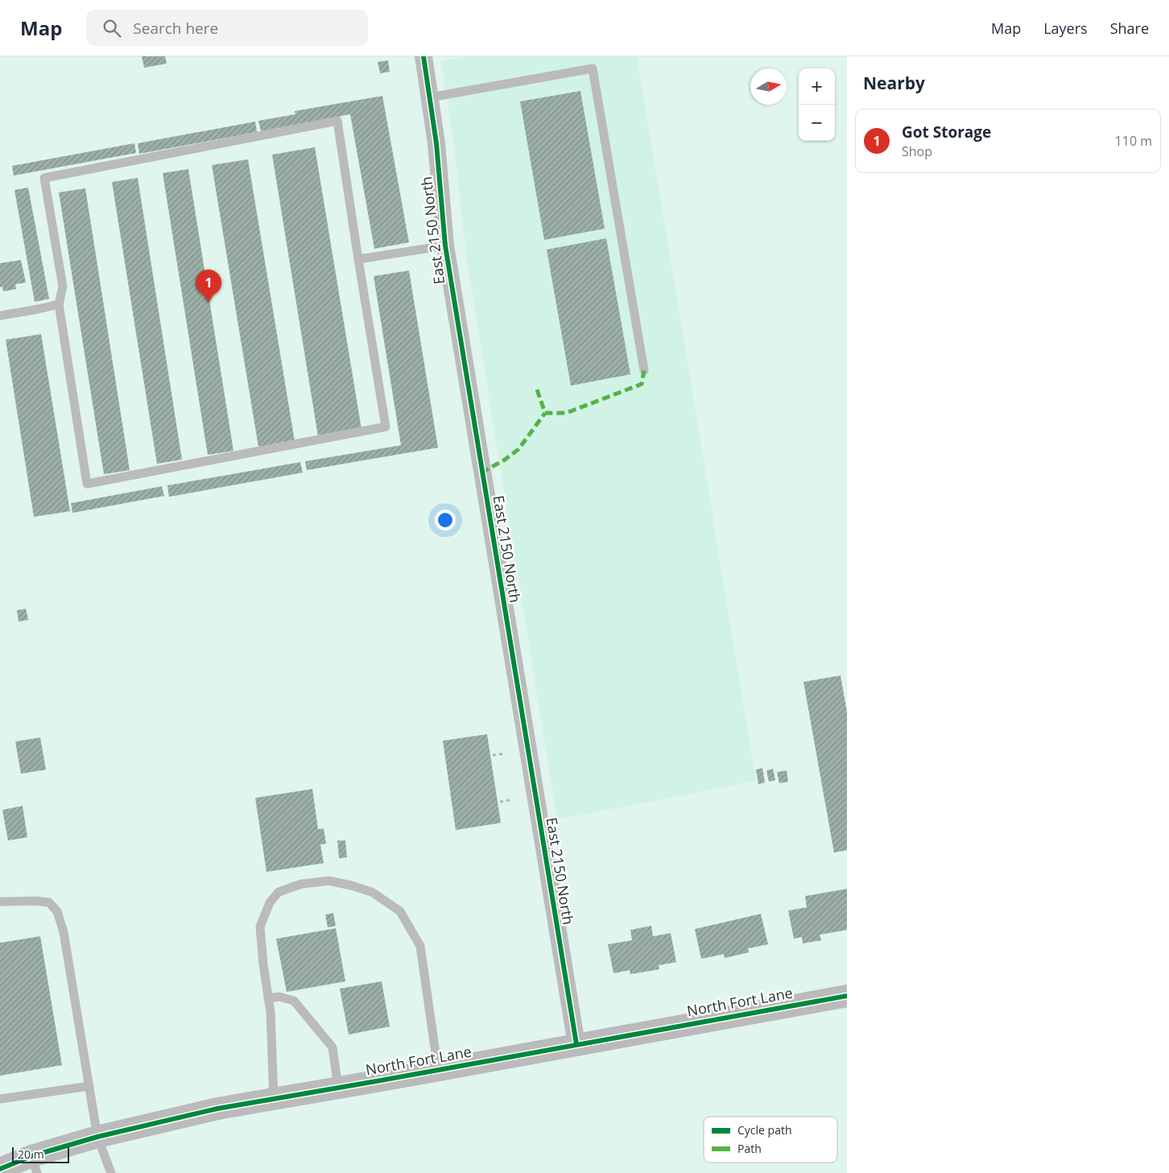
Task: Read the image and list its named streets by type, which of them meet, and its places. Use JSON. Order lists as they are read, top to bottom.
{
  "streets": {
    "street": ["East 2150 North", "North Fort Lane"]
  },
  "crossings": [
    ["East 2150 North", "North Fort Lane"]
  ],
  "legend": ["Cycle path", "Path"],
  "scale_bar": "20 m",
  "north": "right",
  "page": {
    "header": "Map",
    "search": "Search here",
    "nav": ["Map", "Layers", "Share"],
    "heading": "Nearby",
    "map_buttons": ["+", "−"],
    "list": [
      {
        "mark": "1",
        "name": "Got Storage",
        "note": "Shop",
        "value": "110 m"
      }
    ],
    "pins": "1",
    "scale": "20 m"
  }
}
